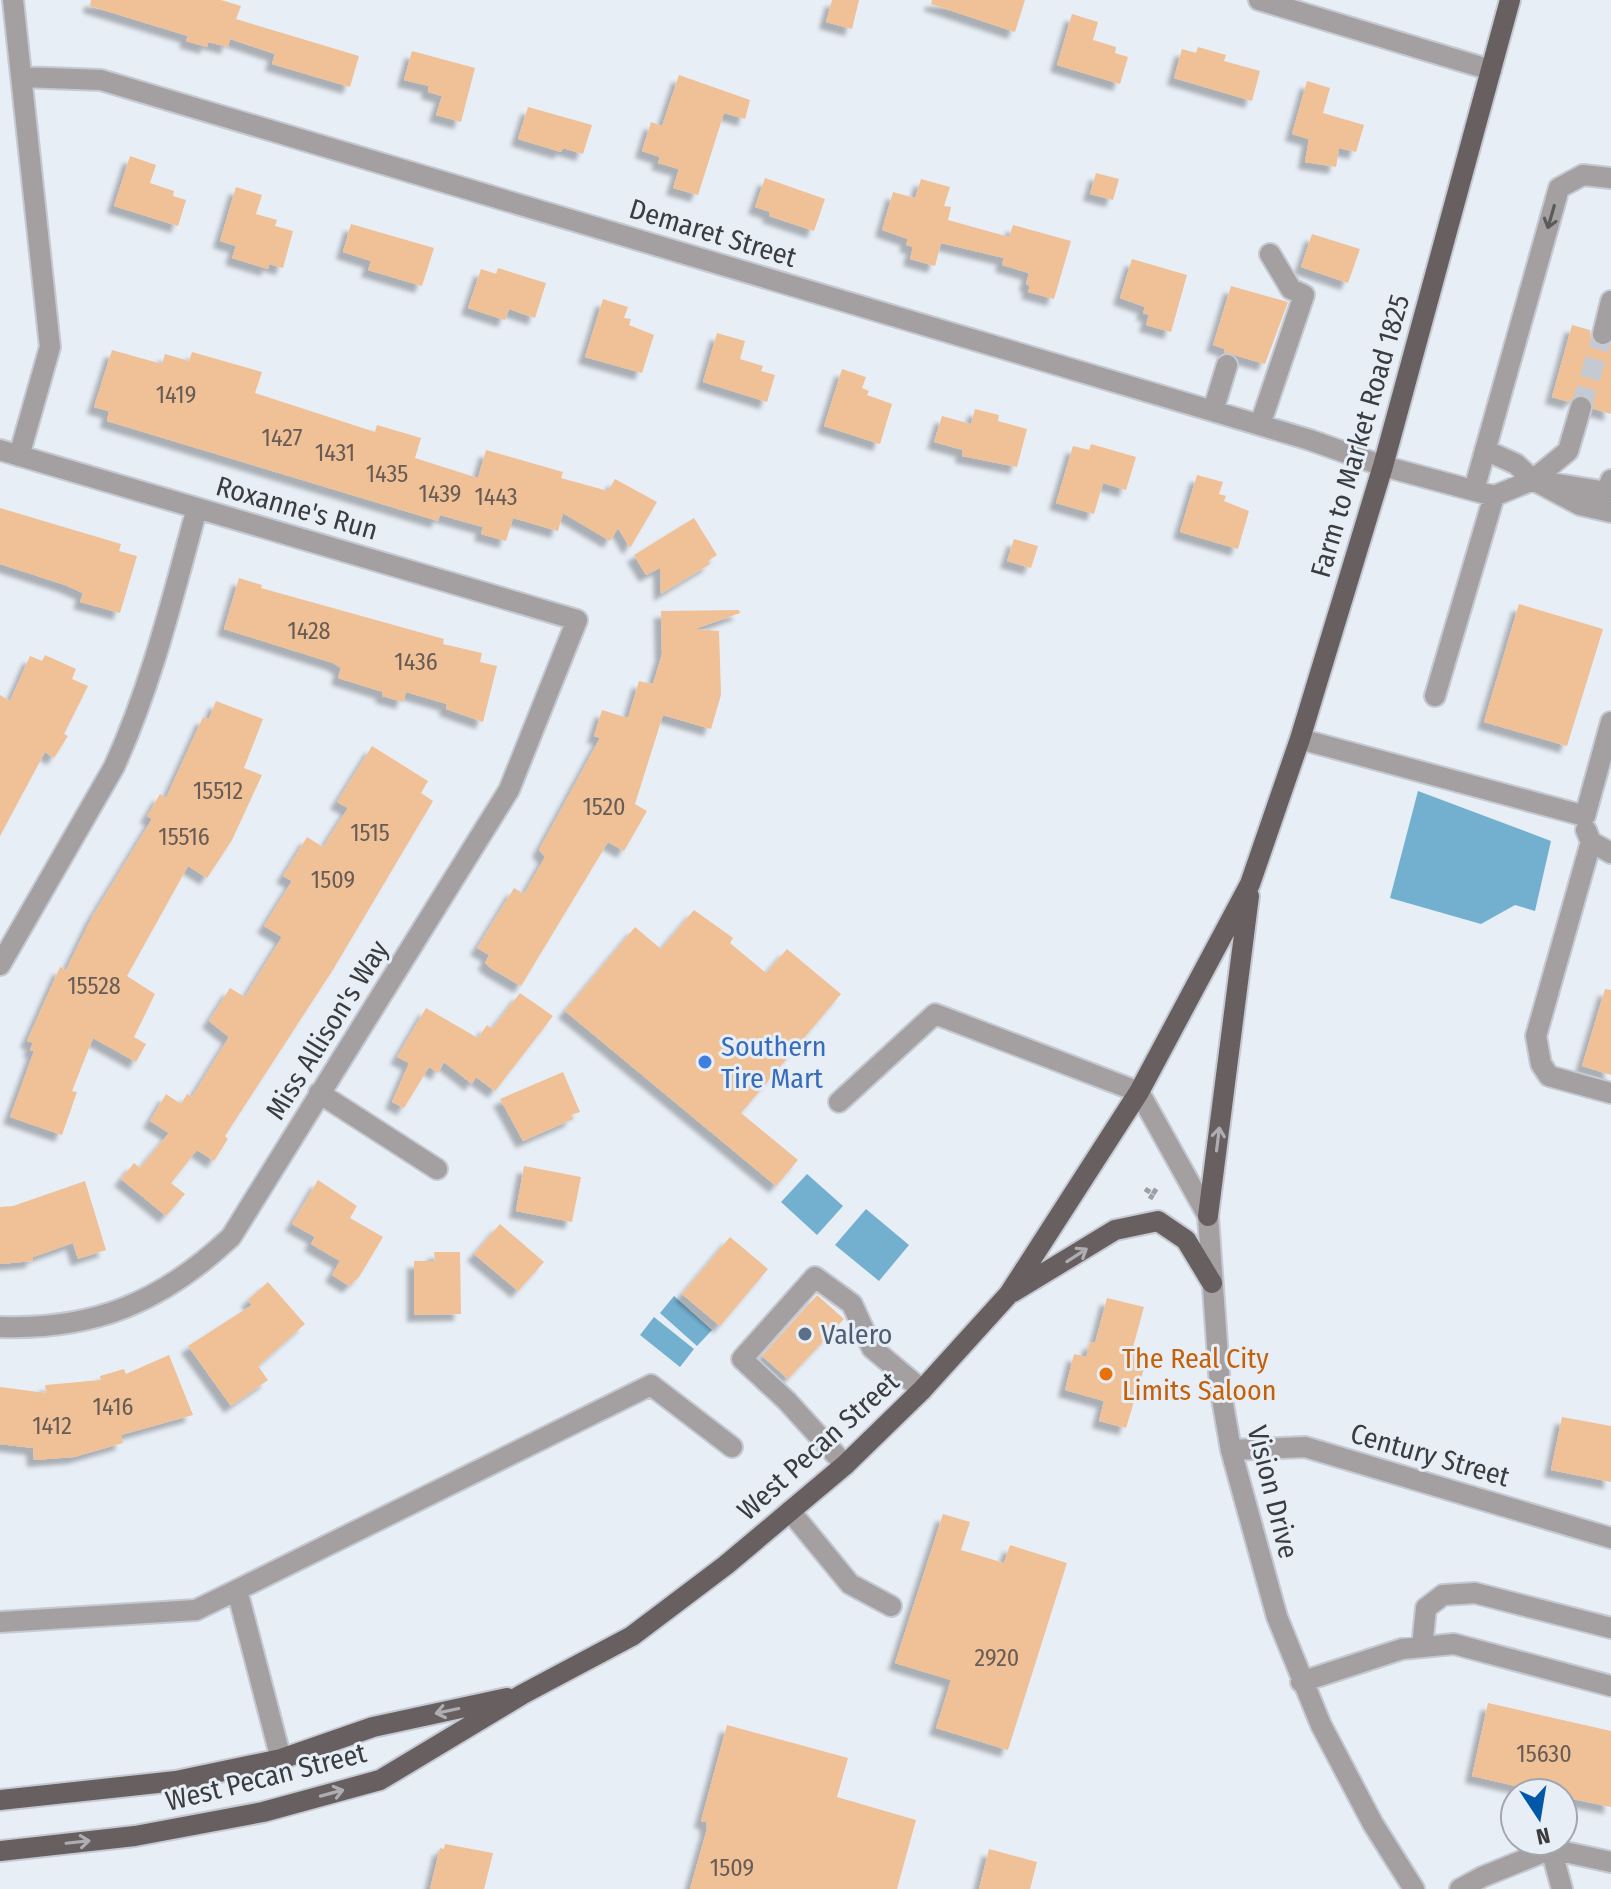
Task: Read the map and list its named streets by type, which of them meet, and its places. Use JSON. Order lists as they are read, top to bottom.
{
  "streets": {
    "main road": ["Farm to Market Road 1825", "West Pecan Street"],
    "street": [
      "Demaret Street",
      "Roxanne's Run",
      "Miss Allison's Way",
      "Century Street",
      "Vision Drive"
    ]
  },
  "crossings": [
    ["Demaret Street", "Farm to Market Road 1825"],
    ["Farm to Market Road 1825", "West Pecan Street"],
    ["Roxanne's Run", "Miss Allison's Way"],
    ["West Pecan Street", "Vision Drive"],
    ["Century Street", "Vision Drive"]
  ],
  "places": ["Southern Tire Mart", "Valero", "The Real City Limits Saloon"],
  "house_numbers": [
    "1419",
    "1427",
    "1431",
    "1435",
    "1439",
    "1443",
    "1428",
    "1436",
    "15512",
    "1520",
    "1515",
    "15516",
    "1509",
    "15528",
    "1416",
    "1412",
    "2920",
    "15630",
    "1509"
  ],
  "north": "bottom"
}
